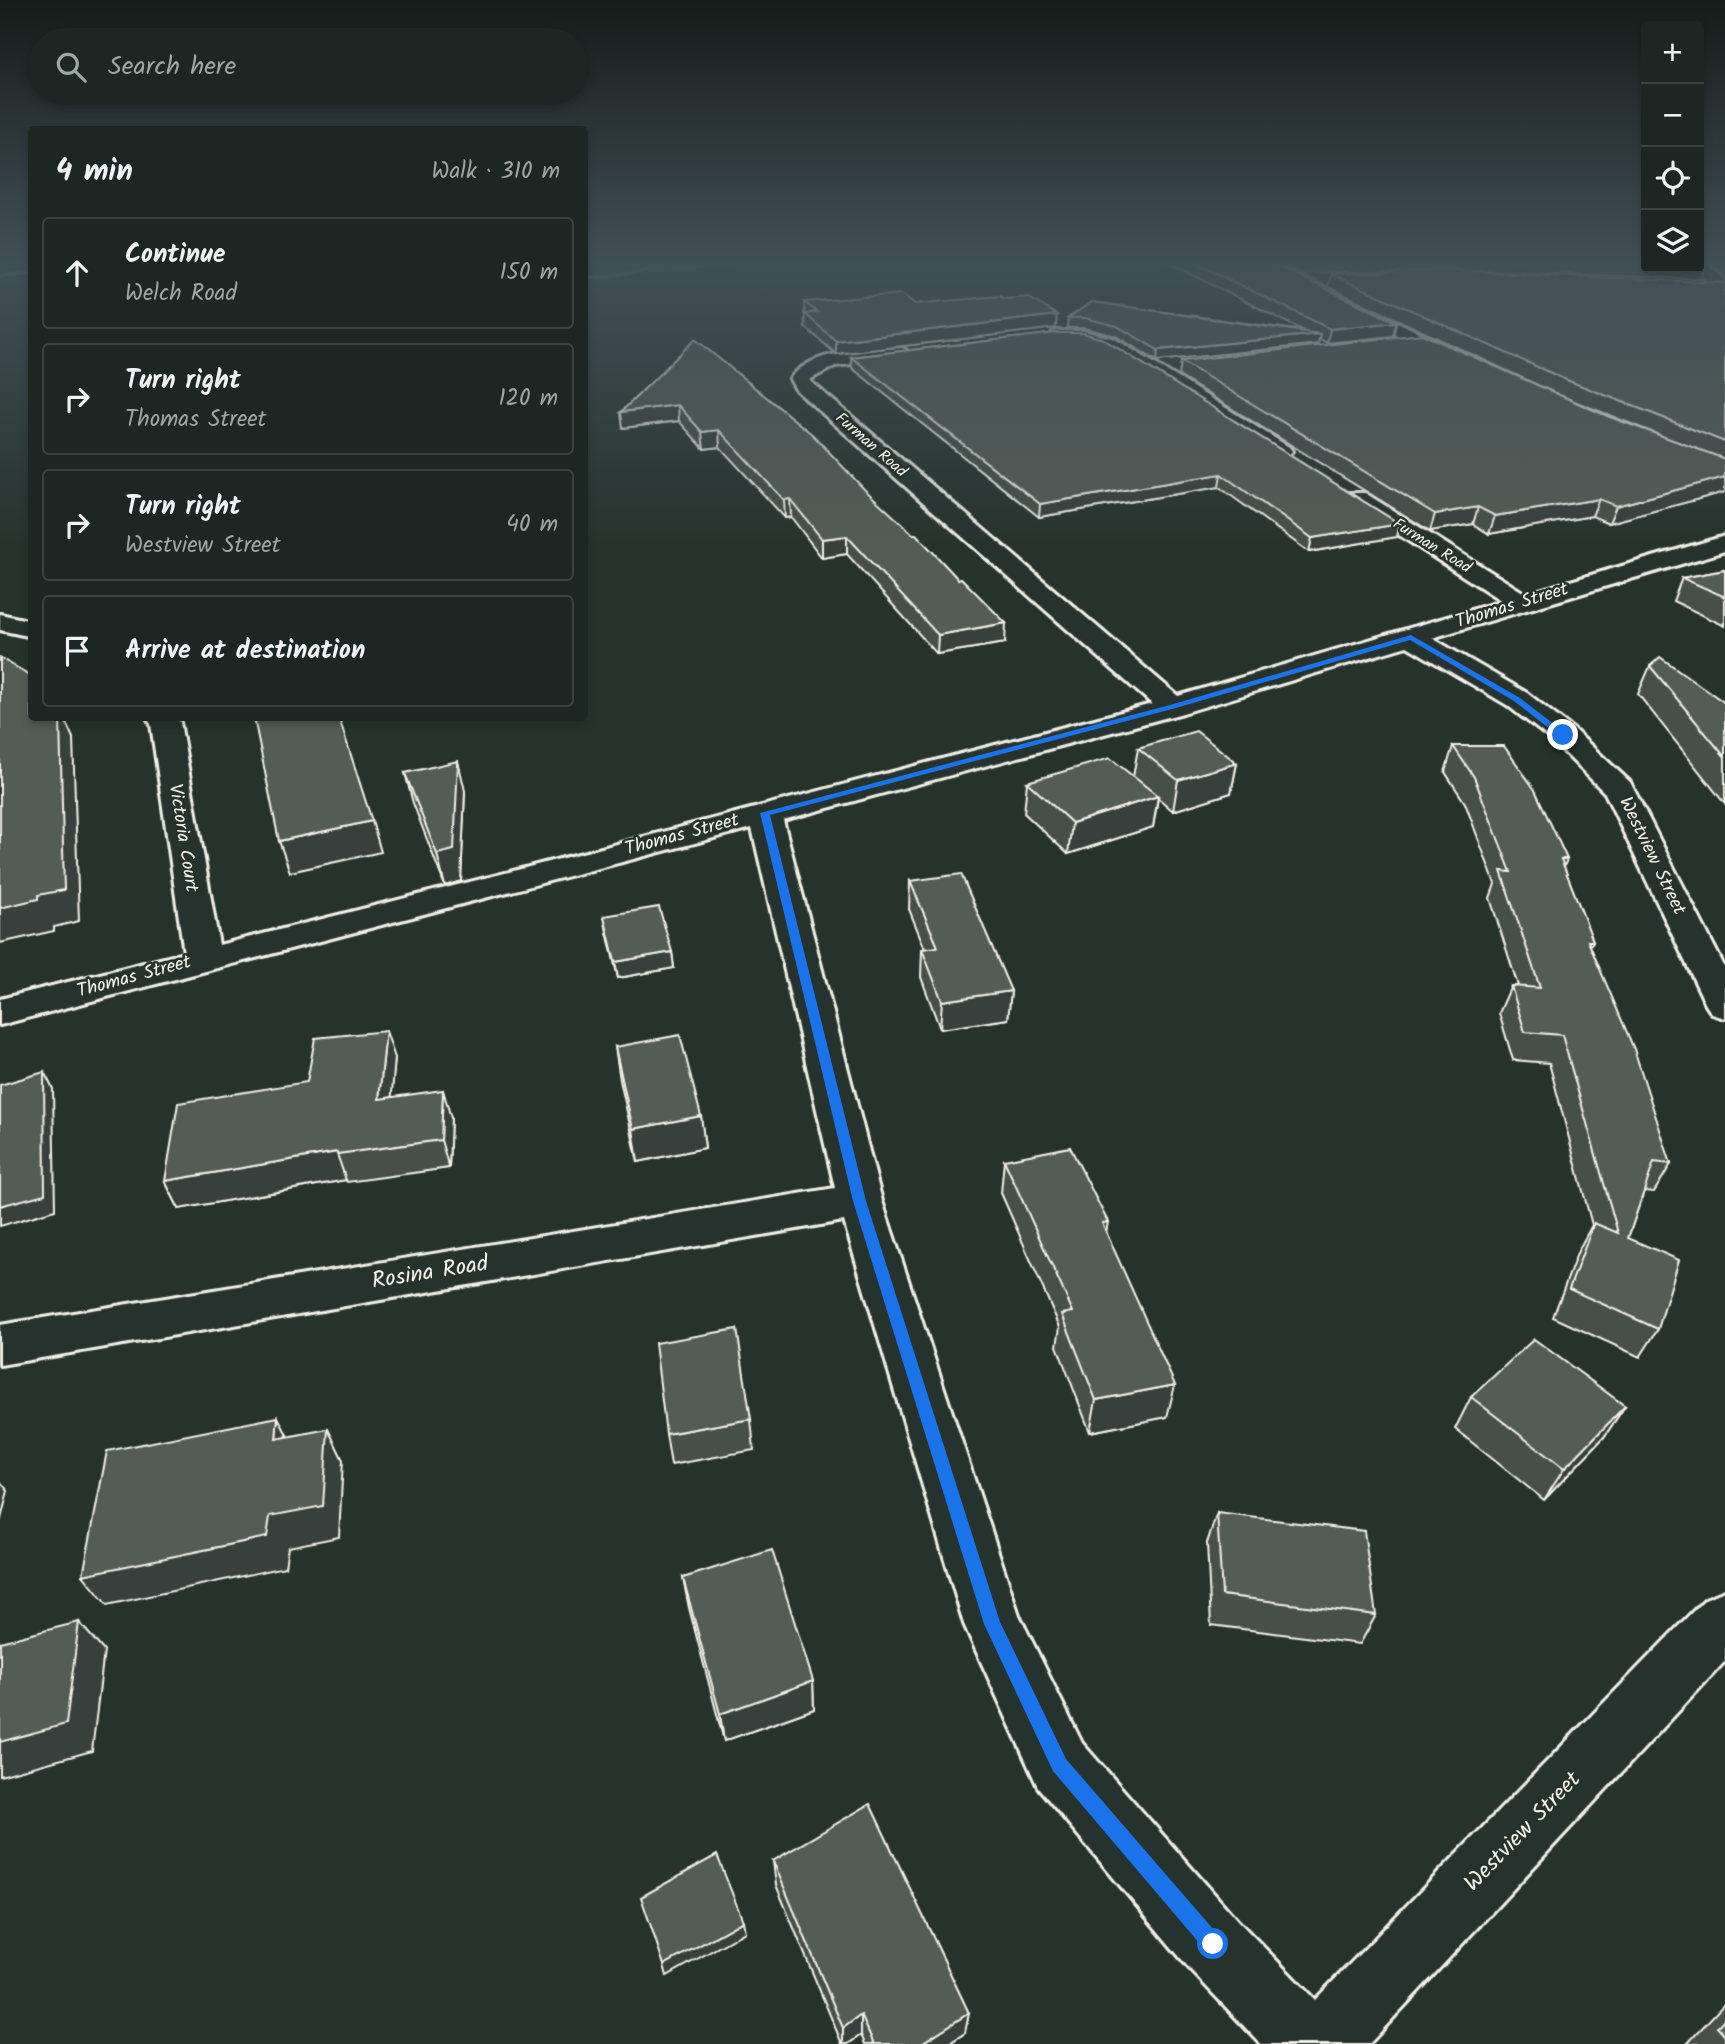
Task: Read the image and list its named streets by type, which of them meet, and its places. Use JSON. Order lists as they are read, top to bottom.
{
  "streets": {
    "street": [
      "Furman Road",
      "Thomas Street",
      "Victoria Court",
      "Westview Street",
      "Rosina Road"
    ]
  },
  "crossings": [
    ["Furman Road", "Thomas Street"],
    ["Thomas Street", "Victoria Court"],
    ["Thomas Street", "Westview Street"]
  ],
  "page": {
    "map_buttons": ["+", "−"],
    "search": "Search here",
    "heading": ["4 min", "Walk · 310 m"],
    "list": [
      ["Continue", "Welch Road", "150 m"],
      ["Turn right", "Thomas Street", "120 m"],
      ["Turn right", "Westview Street", "40 m"],
      "Arrive at destination"
    ]
  }
}
